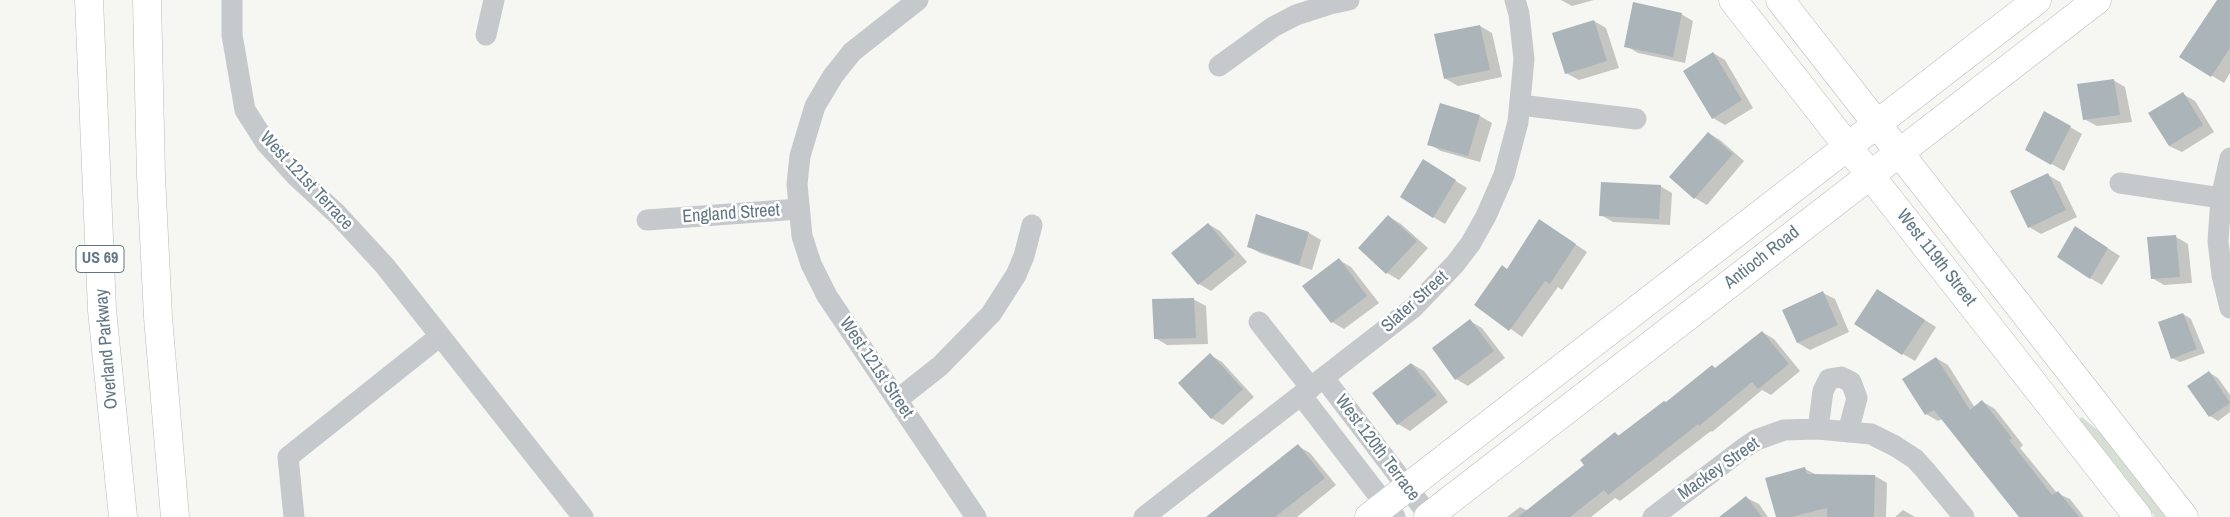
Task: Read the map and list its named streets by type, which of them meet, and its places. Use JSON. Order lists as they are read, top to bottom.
{
  "streets": {
    "main road": [
      "Antioch Road",
      "West 119th Street",
      "US 69",
      "Overland Parkway"
    ],
    "street": [
      "West 121st Terrace",
      "England Street",
      "Slater Street",
      "West 121st Street",
      "West 120th Terrace",
      "Mackey Street"
    ]
  },
  "crossings": [
    ["England Street", "West 121st Street"],
    ["Antioch Road", "West 119th Street"],
    ["Antioch Road", "West 120th Terrace"],
    ["Slater Street", "West 120th Terrace"]
  ]
}
